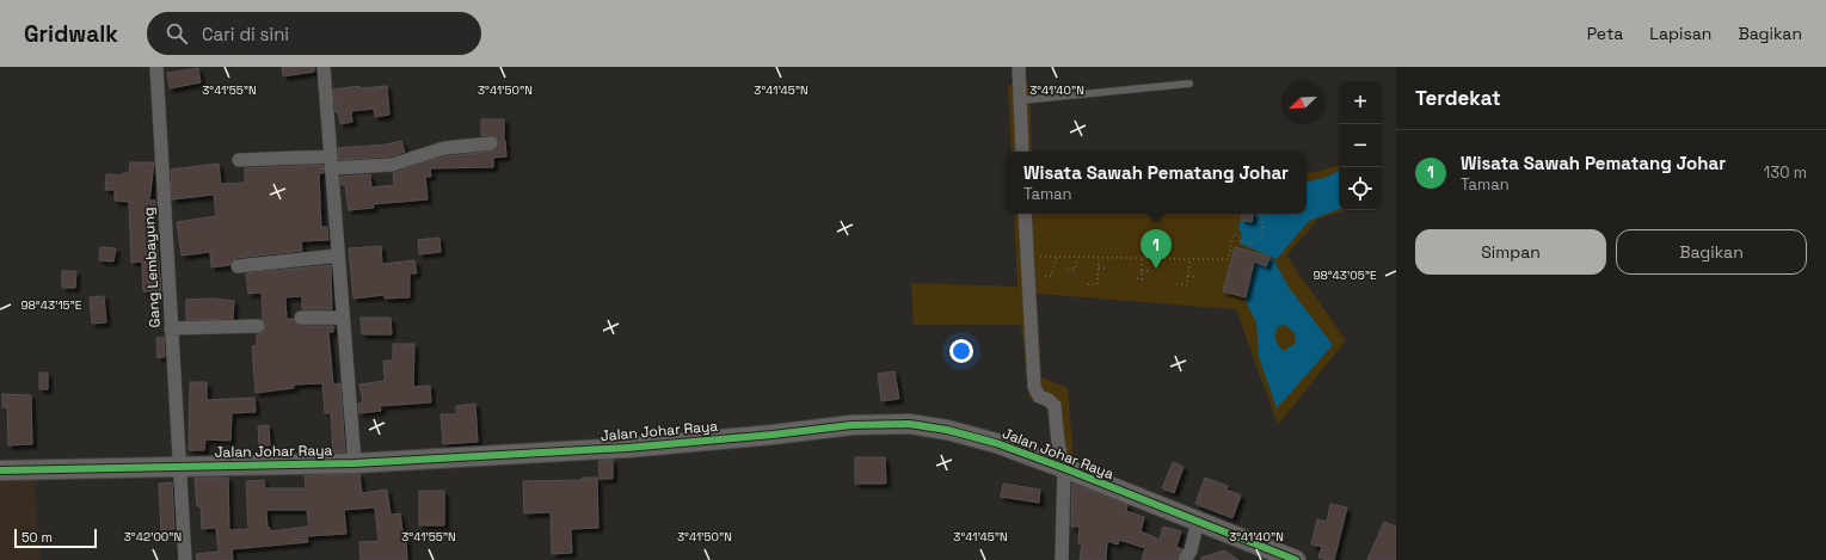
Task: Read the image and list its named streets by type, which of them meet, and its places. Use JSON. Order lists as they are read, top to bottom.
{
  "streets": {
    "street": ["Gang Lembayung", "Jalan Johar Raya"]
  },
  "crossings": [
    ["Gang Lembayung", "Jalan Johar Raya"]
  ],
  "scale_bar": "50 m",
  "north": "bottom left",
  "page": {
    "header": "Gridwalk",
    "search": "Cari di sini",
    "nav": ["Peta", "Lapisan", "Bagikan"],
    "heading": "Terdekat",
    "map_buttons": ["+", "−"],
    "list": [
      {
        "mark": "1",
        "name": "Wisata Sawah Pematang Johar",
        "note": "Taman",
        "value": "130 m"
      }
    ],
    "popup": ["Wisata Sawah Pematang Johar", "Taman"],
    "buttons": ["Simpan", "Bagikan"],
    "pins": "1",
    "scale": "50 m"
  },
  "coordinates": [
    "3°41'55\"N",
    "3°41'50\"N",
    "3°41'45\"N",
    "3°41'40\"N",
    "98°43'05\"E",
    "98°43'15\"E",
    "3°42'00\"N"
  ]
}
